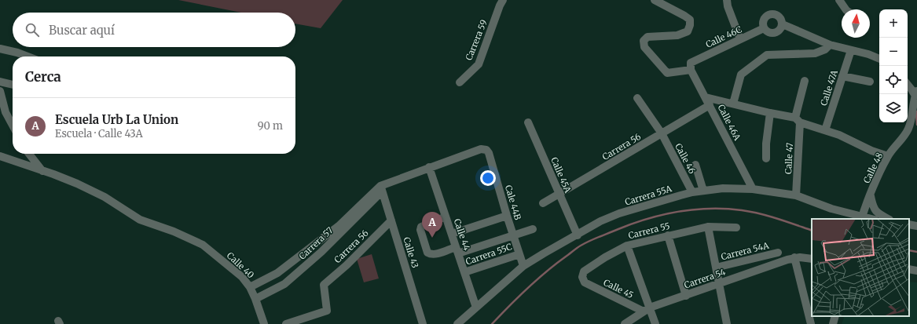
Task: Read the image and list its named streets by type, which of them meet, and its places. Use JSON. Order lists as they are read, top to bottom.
{
  "streets": {
    "street": [
      "Calle 46C",
      "Carrera 59",
      "Calle 47A",
      "Calle 46A",
      "Carrera 56",
      "Calle 46",
      "Calle 47",
      "Calle 48",
      "Calle 45A",
      "Carrera 55A",
      "Cale 44B",
      "Carrera 55",
      "Calle 44",
      "Carrera 57",
      "Carrera 54A",
      "Calle 43",
      "Carrera 55C",
      "Calle 40",
      "Carrera 54",
      "Calle 45"
    ]
  },
  "crossings": [
    ["Calle 46C", "Calle 46A"],
    ["Calle 46A", "Carrera 56"],
    ["Calle 46A", "Carrera 55A"],
    ["Carrera 56", "Calle 46"],
    ["Carrera 56", "Calle 45A"],
    ["Carrera 56", "Calle 43"],
    ["Calle 46", "Carrera 55A"],
    ["Calle 47", "Carrera 55A"],
    ["Calle 48", "Carrera 55A"],
    ["Calle 45A", "Carrera 55A"],
    ["Carrera 55A", "Cale 44B"],
    ["Carrera 55A", "Calle 44"],
    ["Cale 44B", "Calle 44"],
    ["Cale 44B", "Carrera 55C"],
    ["Carrera 55", "Calle 45"],
    ["Calle 44", "Carrera 55C"],
    ["Carrera 57", "Calle 43"],
    ["Carrera 57", "Calle 40"],
    ["Carrera 54", "Calle 45"]
  ],
  "north": "top",
  "page": {
    "map_buttons": ["+", "−"],
    "search": "Buscar aquí",
    "heading": "Cerca",
    "list": [
      {
        "mark": "A",
        "name": "Escuela Urb La Union",
        "note": "Escuela · Calle 43A",
        "value": "90 m"
      }
    ],
    "pins": "A"
  }
}
